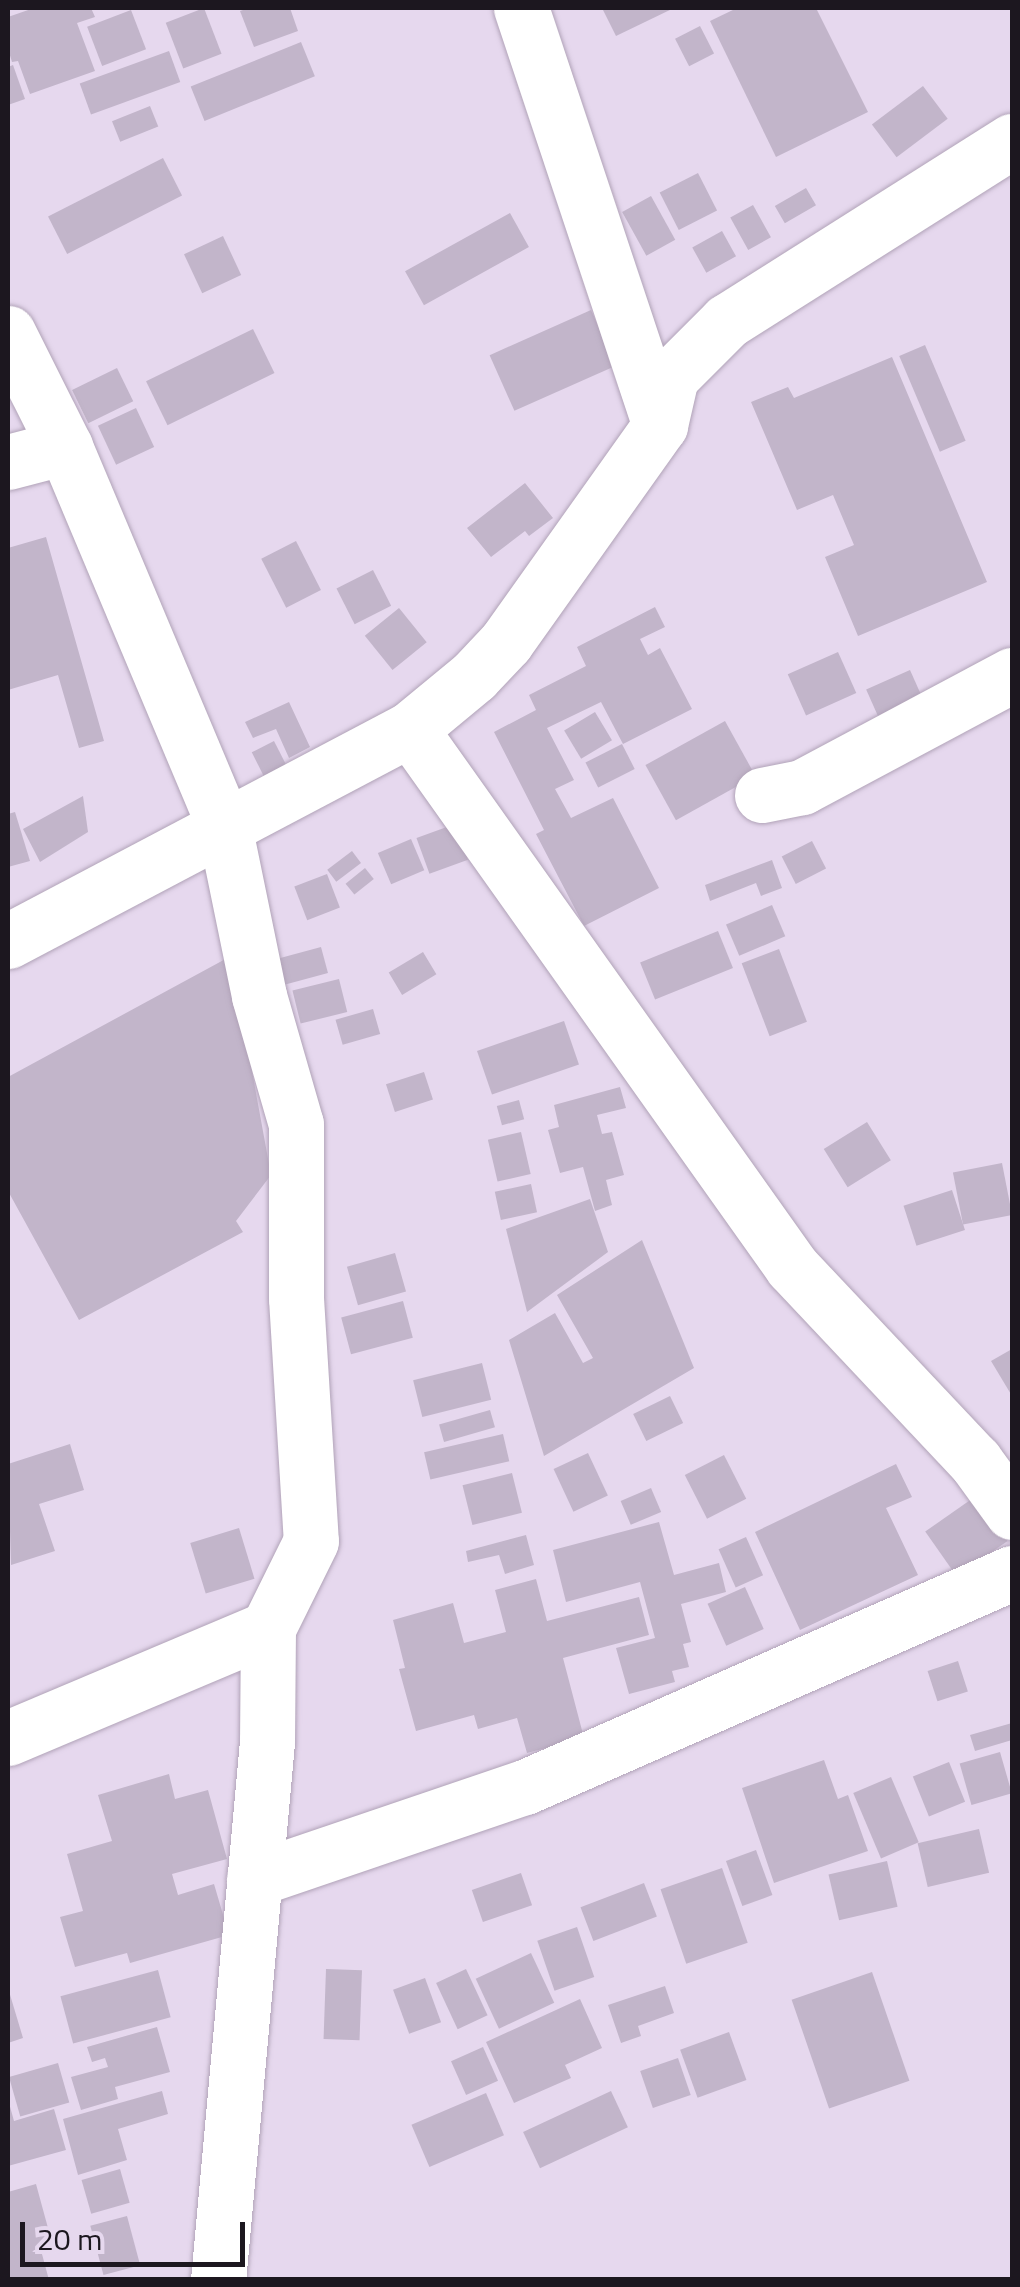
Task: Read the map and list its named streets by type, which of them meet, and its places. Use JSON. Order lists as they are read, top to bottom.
{
  "scale_bar": "20 m"
}
